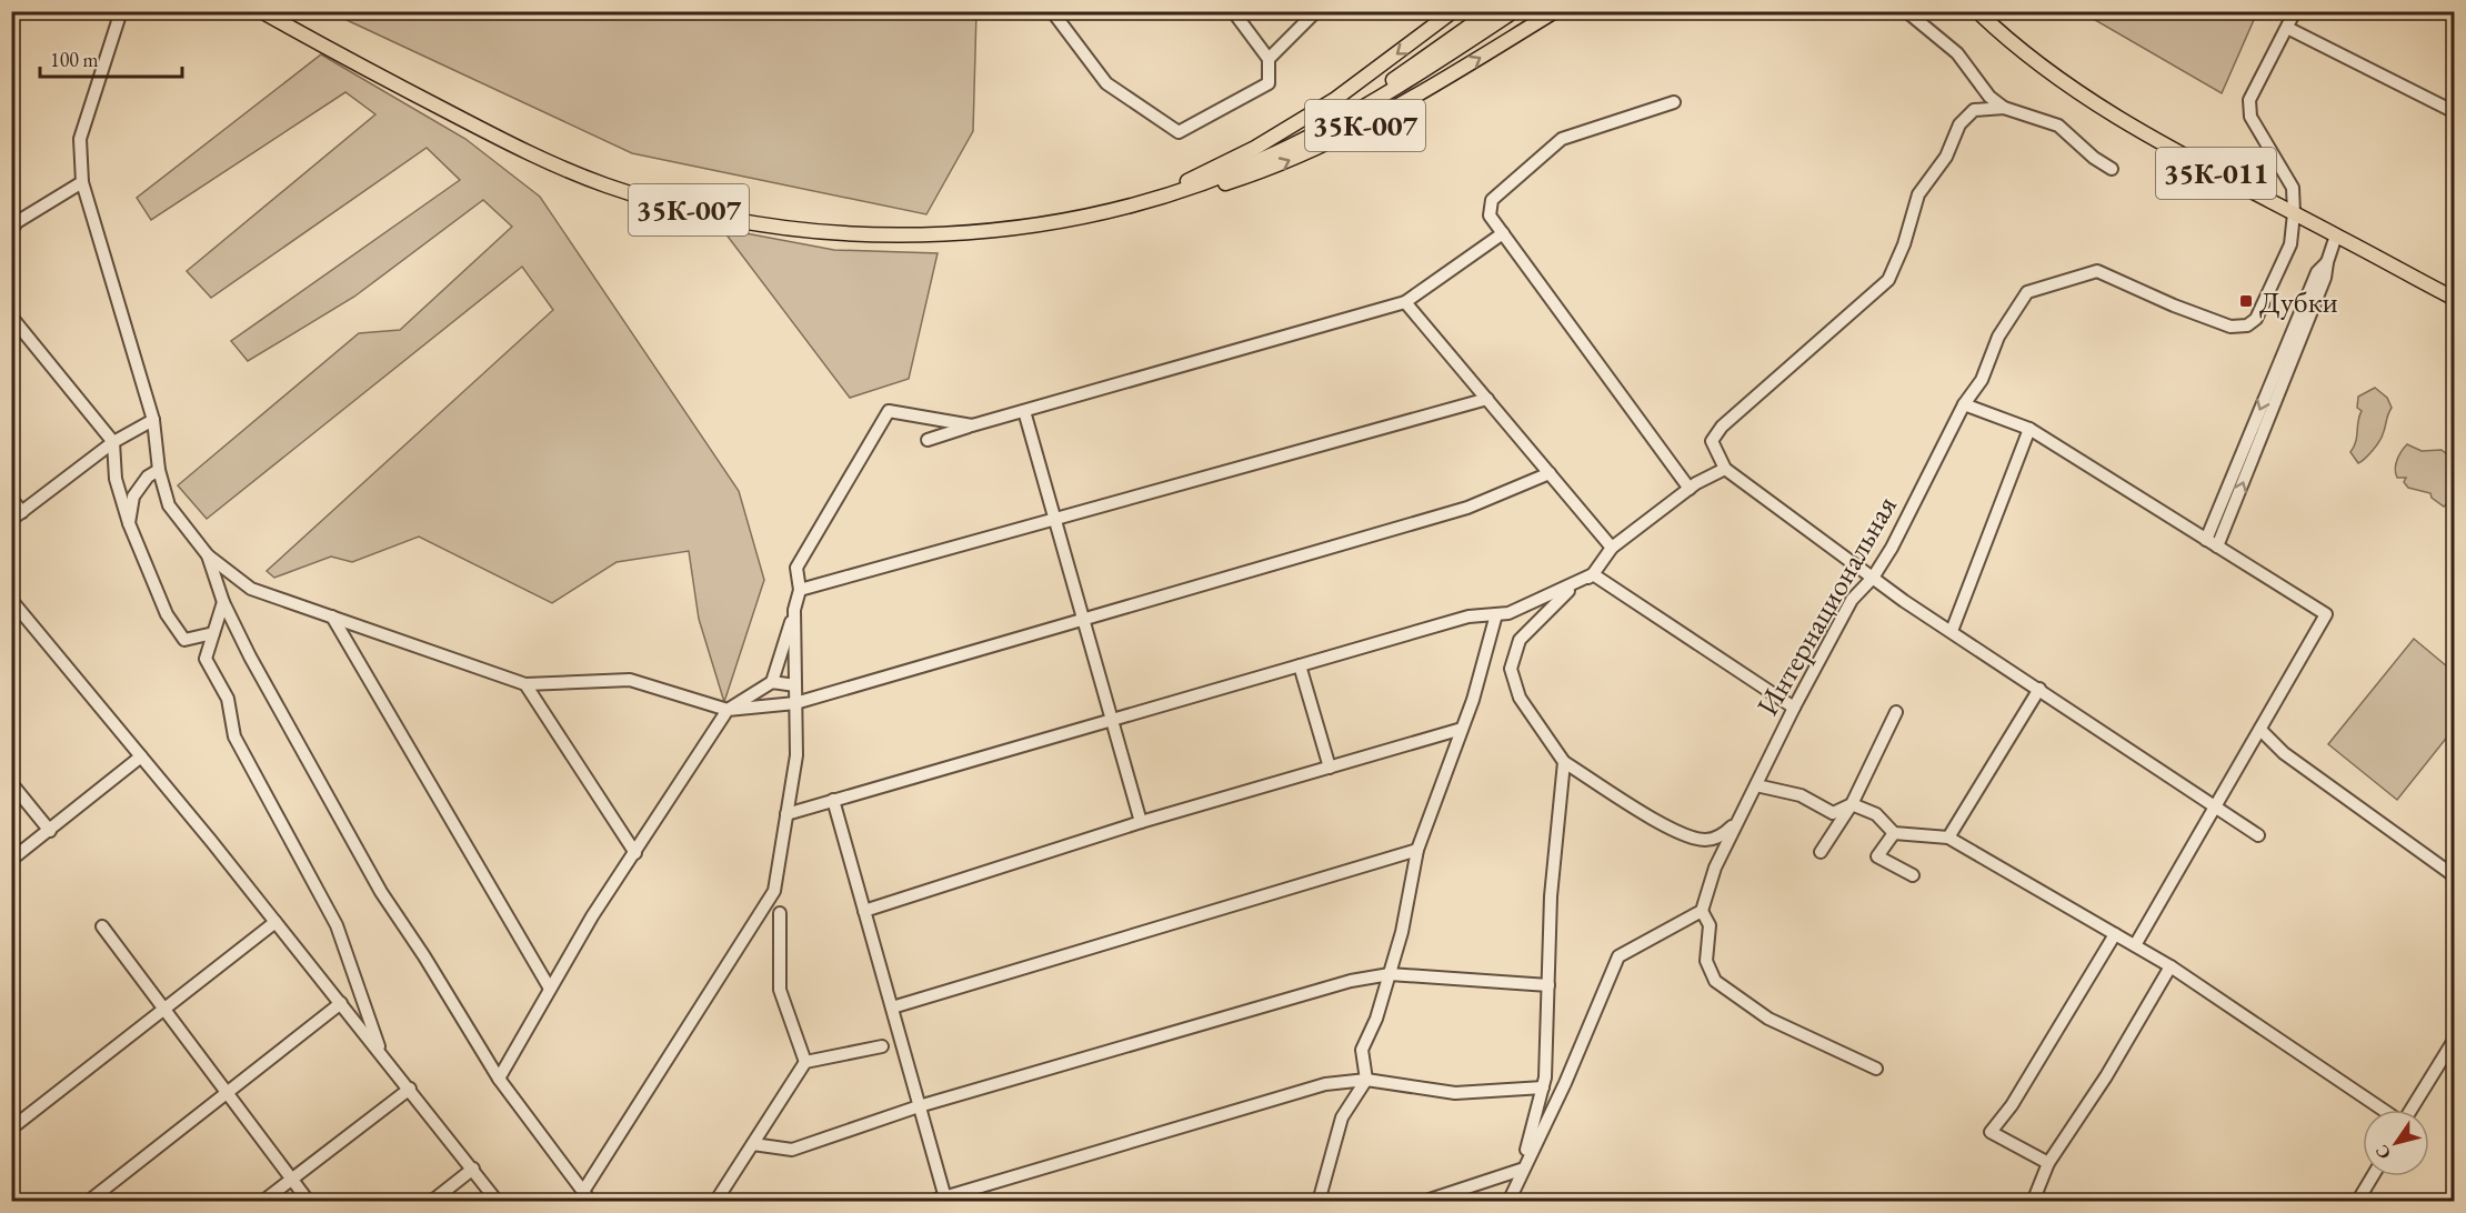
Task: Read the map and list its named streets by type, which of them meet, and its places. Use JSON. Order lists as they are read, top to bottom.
{
  "streets": {
    "main road": ["35К-007", "35К-011"],
    "street": ["Интернациональная"]
  },
  "crossings": [
    ["35К-011", "Интернациональная"]
  ],
  "places": {
    "transit": ["Дубки"]
  },
  "scale_bar": "100 m",
  "north": "bottom left"
}
